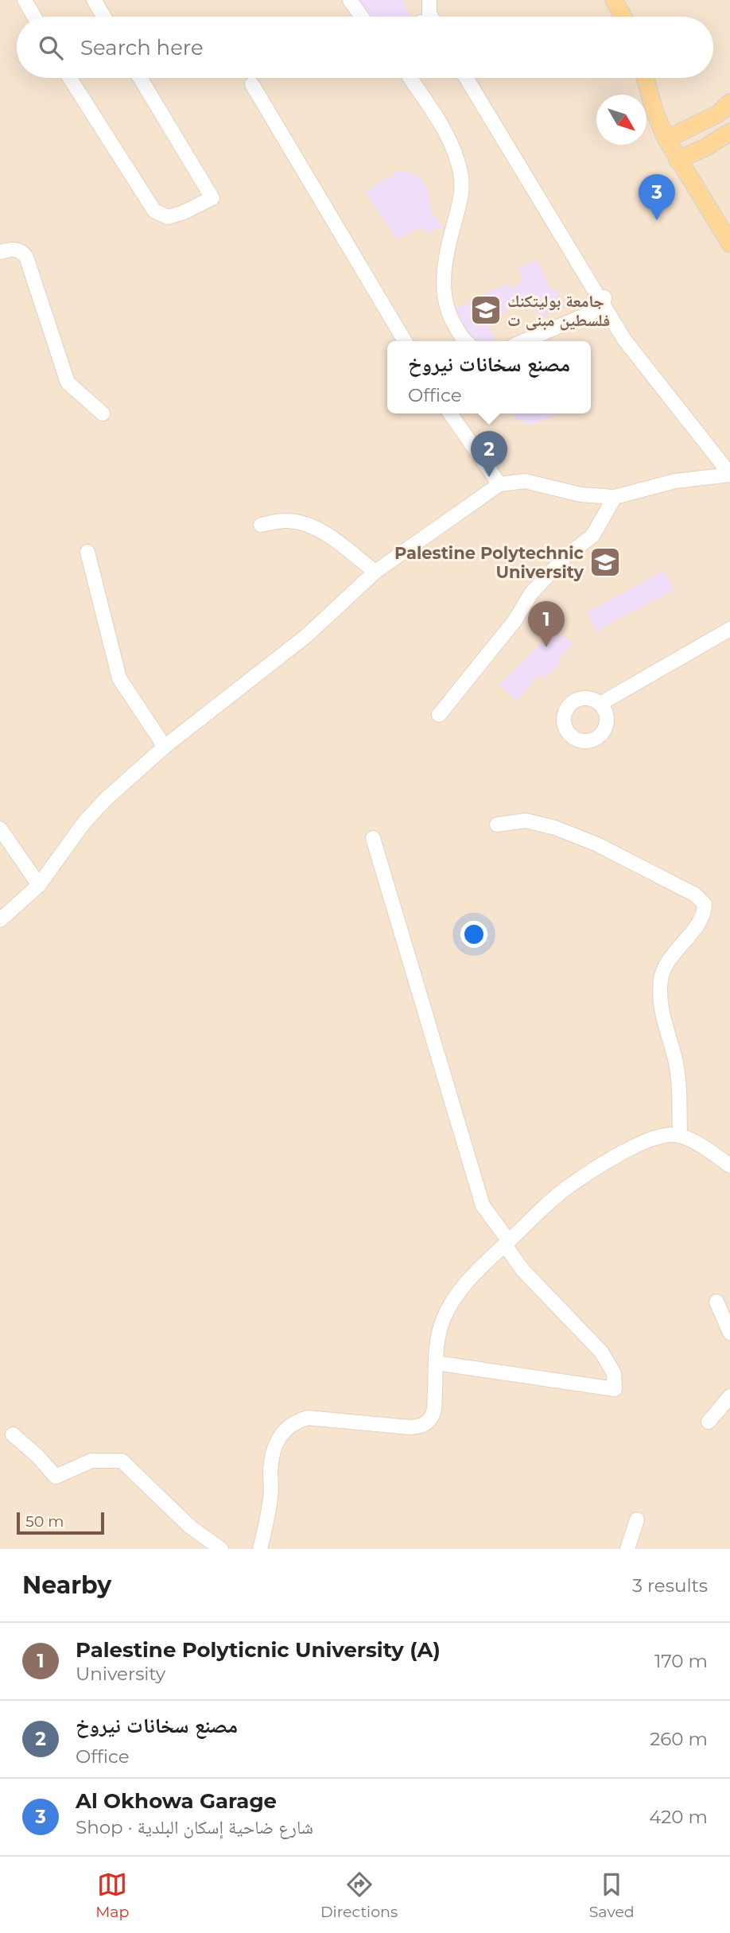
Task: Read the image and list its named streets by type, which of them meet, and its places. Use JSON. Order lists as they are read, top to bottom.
{
  "places": {
    "school or university": ["جامعة بوليتكنك فلسطين مبنى ت", "Palestine Polytechnic University"]
  },
  "scale_bar": "50 m",
  "north": "bottom right",
  "page": {
    "search": "Search here",
    "pins": ["3", "2", "1"],
    "popup": ["مصنع سخانات نيروخ", "Office"],
    "scale": "50 m",
    "heading": ["Nearby", "3 results"],
    "list": [
      {
        "mark": "1",
        "name": "Palestine Polyticnic University (A)",
        "note": "University",
        "value": "170 m"
      },
      {
        "mark": "2",
        "name": "مصنع سخانات نيروخ",
        "note": "Office",
        "value": "260 m"
      },
      {
        "mark": "3",
        "name": "Al Okhowa Garage",
        "note": "Shop · شارع ضاحية إسكان البلدية",
        "value": "420 m"
      }
    ],
    "nav": ["Map", "Directions", "Saved"]
  }
}
